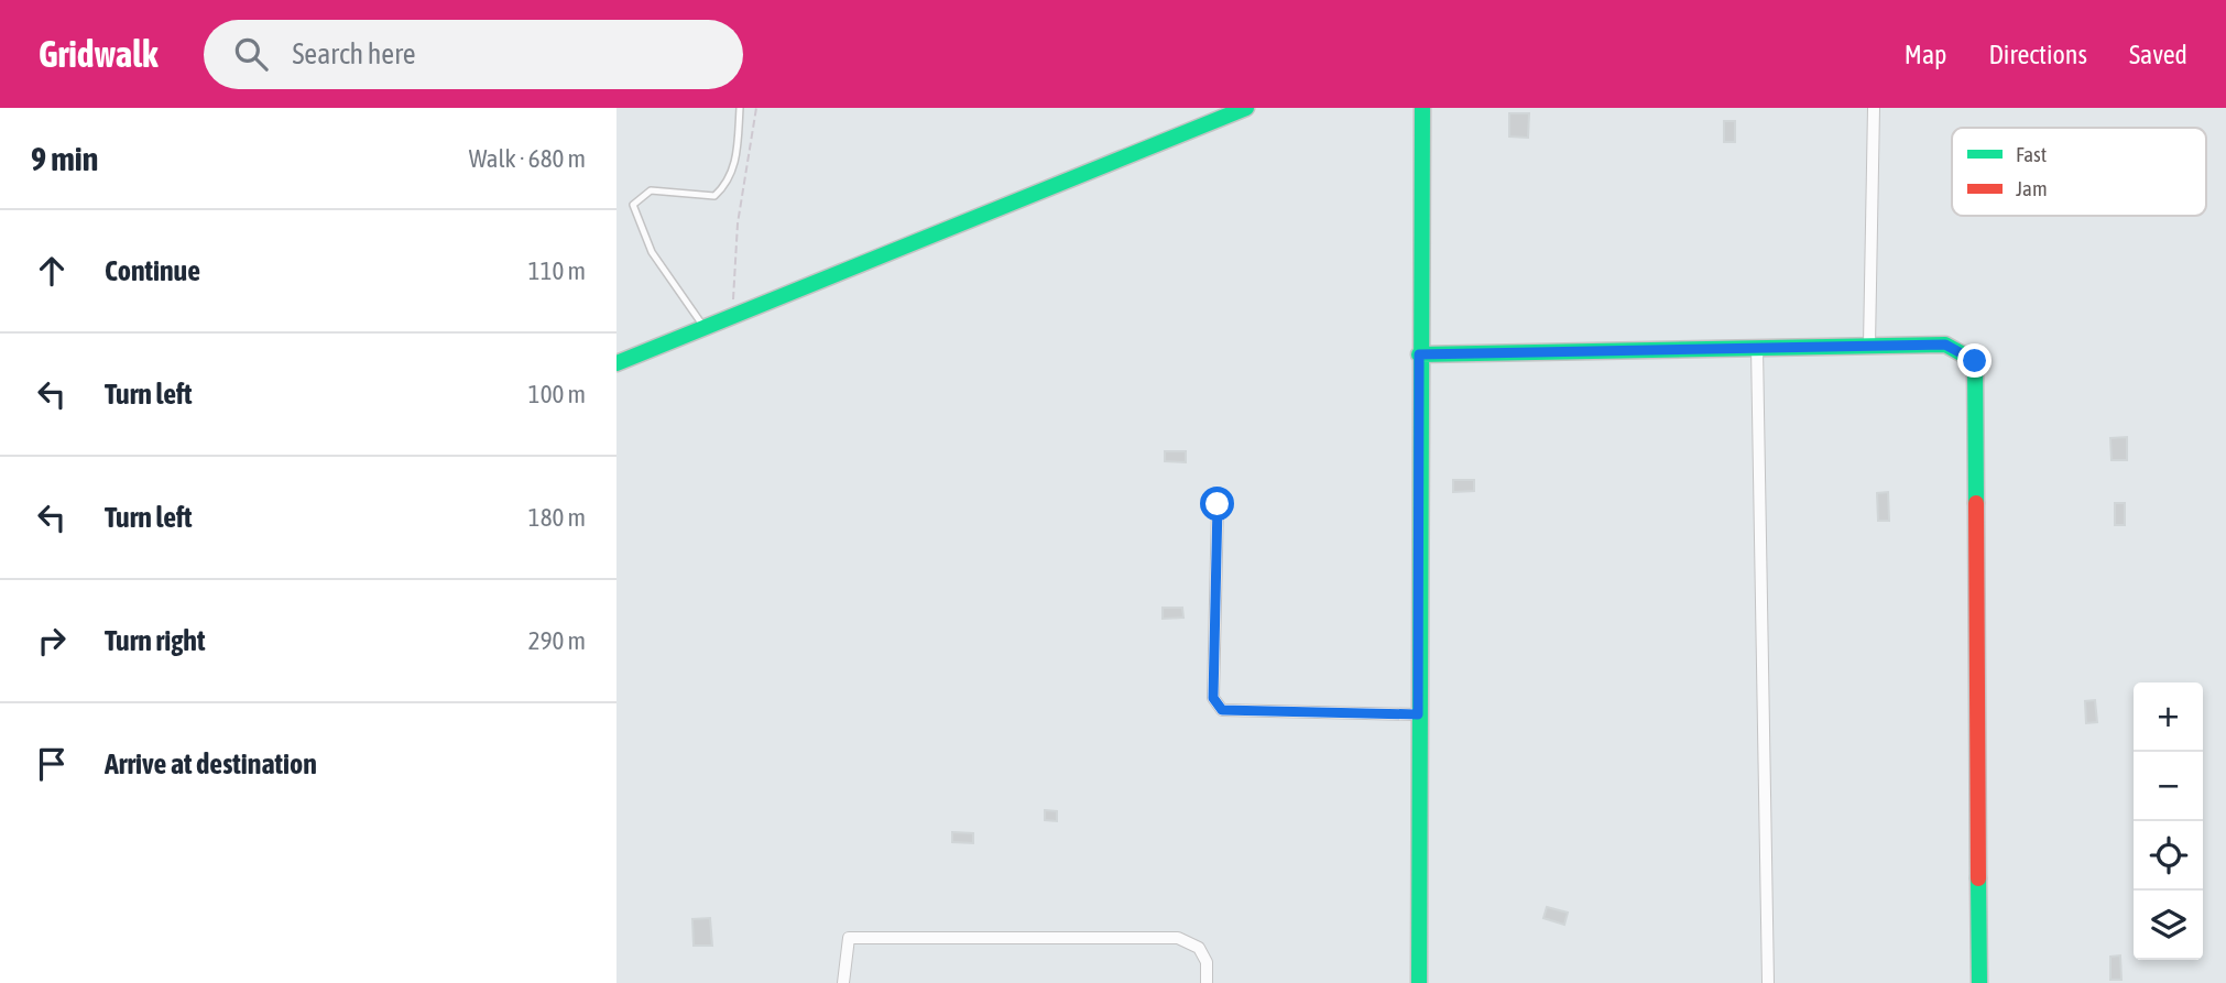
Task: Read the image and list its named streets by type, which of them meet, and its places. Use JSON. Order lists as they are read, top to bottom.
{
  "legend": ["Fast", "Jam"],
  "page": {
    "header": "Gridwalk",
    "search": "Search here",
    "nav": ["Map", "Directions", "Saved"],
    "heading": ["9 min", "Walk · 680 m"],
    "list": [
      ["Continue", "110 m"],
      ["Turn left", "100 m"],
      ["Turn left", "180 m"],
      ["Turn right", "290 m"],
      "Arrive at destination"
    ],
    "map_buttons": ["+", "−"]
  }
}
